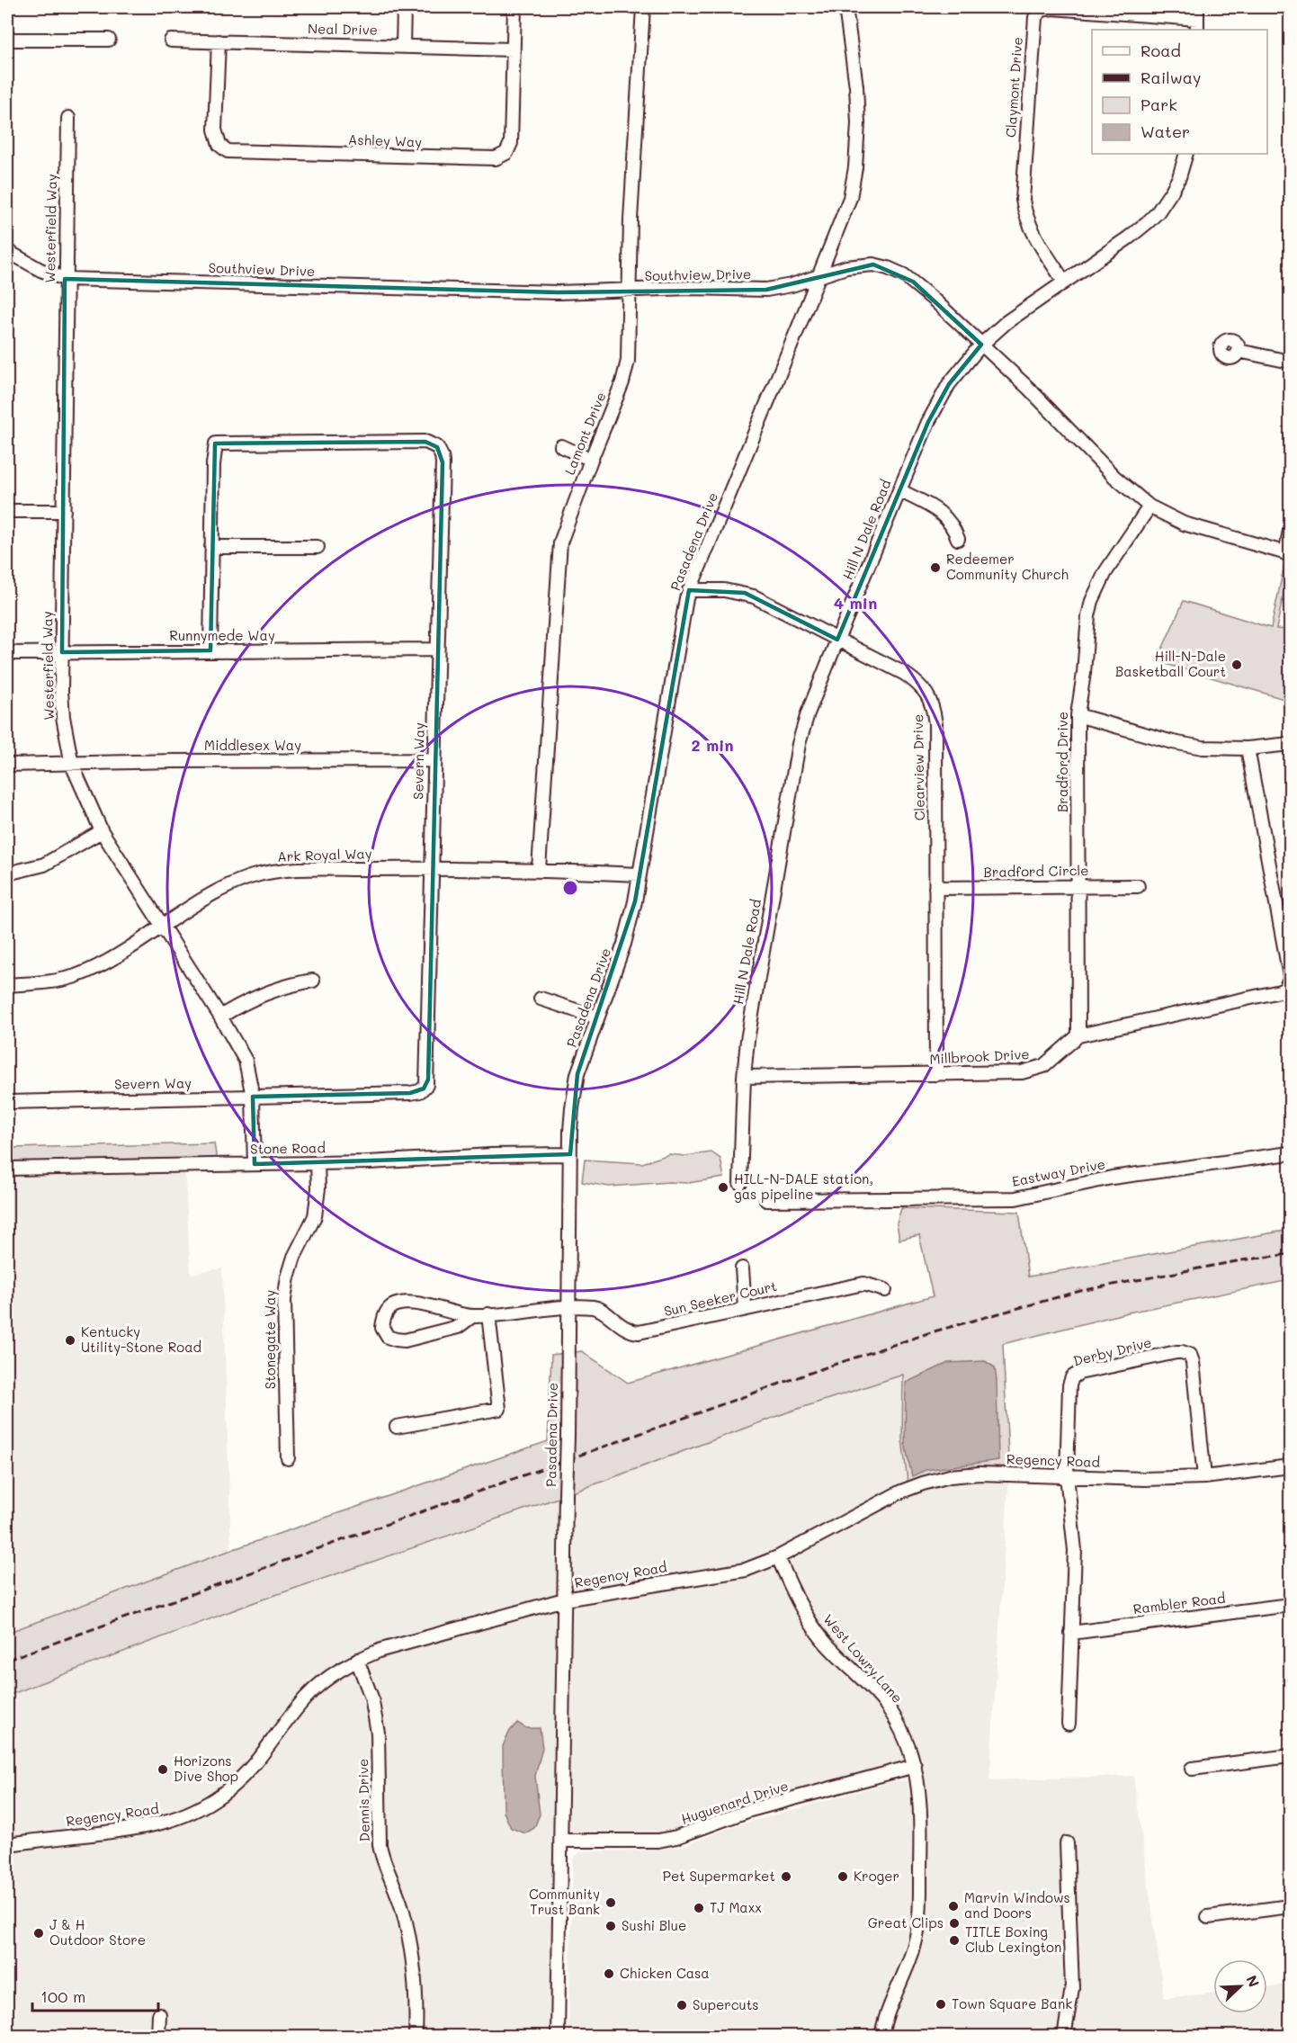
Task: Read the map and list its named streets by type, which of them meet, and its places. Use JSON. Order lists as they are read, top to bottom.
{
  "streets": {
    "street": [
      "Neal Drive",
      "Claymont Drive",
      "Ashley Way",
      "Westerfield Way",
      "Southview Drive",
      "Lamont Drive",
      "Hill N Dale Road",
      "Pasadena Drive",
      "Runnymede Way",
      "Middlesex Way",
      "Severn Way",
      "Bradford Drive",
      "Clearview Drive",
      "Ark Royal Way",
      "Bradford Circle",
      "Millbrook Drive",
      "Stone Road",
      "Eastway Drive",
      "Sun Seeker Court",
      "Stonegate Way",
      "Derby Drive",
      "Regency Road",
      "Rambler Road",
      "West Lowry Lane",
      "Dennis Drive",
      "Huguenard Drive"
    ]
  },
  "crossings": [
    ["Neal Drive", "Ashley Way"],
    ["Claymont Drive", "Hill N Dale Road"],
    ["Westerfield Way", "Southview Drive"],
    ["Westerfield Way", "Runnymede Way"],
    ["Westerfield Way", "Middlesex Way"],
    ["Westerfield Way", "Severn Way"],
    ["Westerfield Way", "Ark Royal Way"],
    ["Westerfield Way", "Stone Road"],
    ["Southview Drive", "Lamont Drive"],
    ["Southview Drive", "Hill N Dale Road"],
    ["Southview Drive", "Pasadena Drive"],
    ["Southview Drive", "Bradford Drive"],
    ["Lamont Drive", "Ark Royal Way"],
    ["Hill N Dale Road", "Clearview Drive"],
    ["Hill N Dale Road", "Millbrook Drive"],
    ["Pasadena Drive", "Clearview Drive"],
    ["Pasadena Drive", "Ark Royal Way"],
    ["Pasadena Drive", "Stone Road"],
    ["Pasadena Drive", "Sun Seeker Court"],
    ["Pasadena Drive", "Regency Road"],
    ["Pasadena Drive", "Huguenard Drive"],
    ["Runnymede Way", "Severn Way"],
    ["Middlesex Way", "Severn Way"],
    ["Severn Way", "Ark Royal Way"],
    ["Bradford Drive", "Bradford Circle"],
    ["Bradford Drive", "Millbrook Drive"],
    ["Clearview Drive", "Bradford Circle"],
    ["Clearview Drive", "Millbrook Drive"],
    ["Stone Road", "Stonegate Way"],
    ["Derby Drive", "Regency Road"],
    ["Derby Drive", "Rambler Road"],
    ["Regency Road", "West Lowry Lane"],
    ["Regency Road", "Dennis Drive"],
    ["West Lowry Lane", "Huguenard Drive"]
  ],
  "places": [
    "Redeemer Community Church",
    "Hill-N-Dale Basketball Court",
    "HILL-N-DALE station, gas pipeline",
    "Kentucky Utility-Stone Road",
    "Horizons Dive Shop",
    "Pet Supermarket",
    "Kroger",
    "Community Trust Bank",
    "Marvin Windows and Doors",
    "TJ Maxx",
    "Great Clips",
    "Sushi Blue",
    "J & H Outdoor Store",
    "TITLE Boxing Club Lexington",
    "Chicken Casa",
    "Town Square Bank",
    "Supercuts"
  ],
  "legend": [
    "Road",
    "Railway",
    "Park",
    "Water"
  ],
  "scale_bar": "100 m",
  "north": "top right",
  "rings": ["4 min", "2 min"]
}
